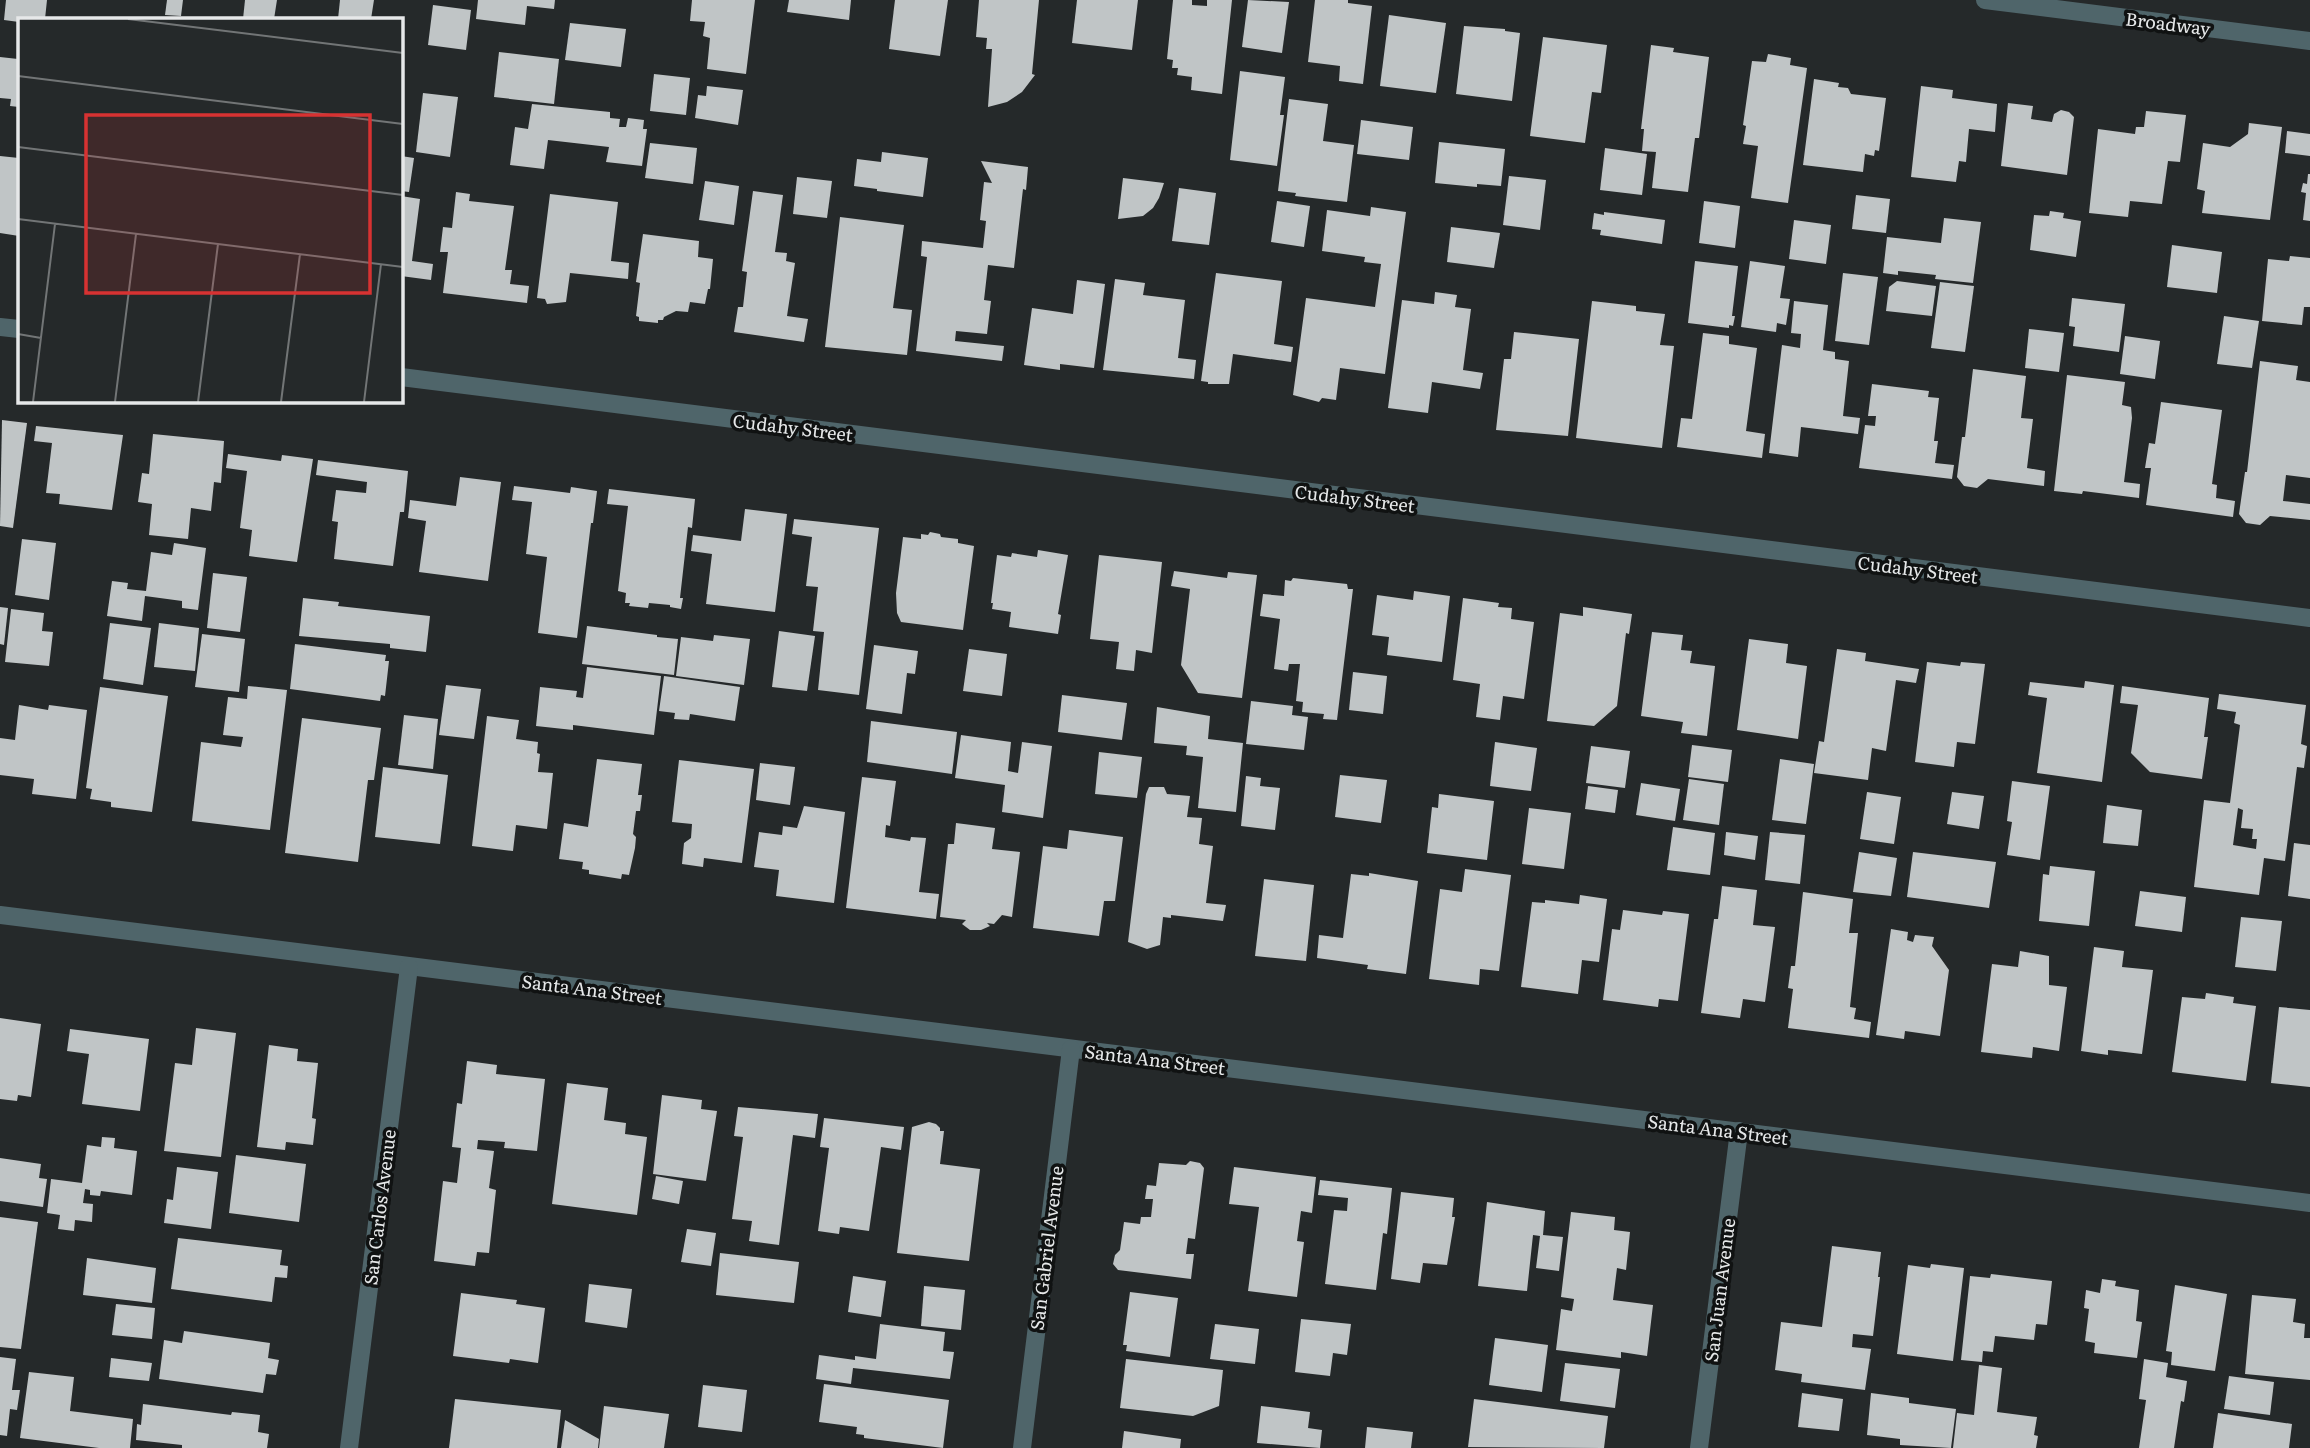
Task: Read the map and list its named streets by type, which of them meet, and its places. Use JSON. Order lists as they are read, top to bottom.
{
  "streets": {
    "street": [
      "Broadway",
      "Cudahy Street",
      "Santa Ana Street",
      "San Carlos Avenue",
      "San Gabriel Avenue",
      "San Juan Avenue"
    ]
  },
  "crossings": [
    ["Santa Ana Street", "San Carlos Avenue"],
    ["Santa Ana Street", "San Gabriel Avenue"],
    ["Santa Ana Street", "San Juan Avenue"]
  ]
}
